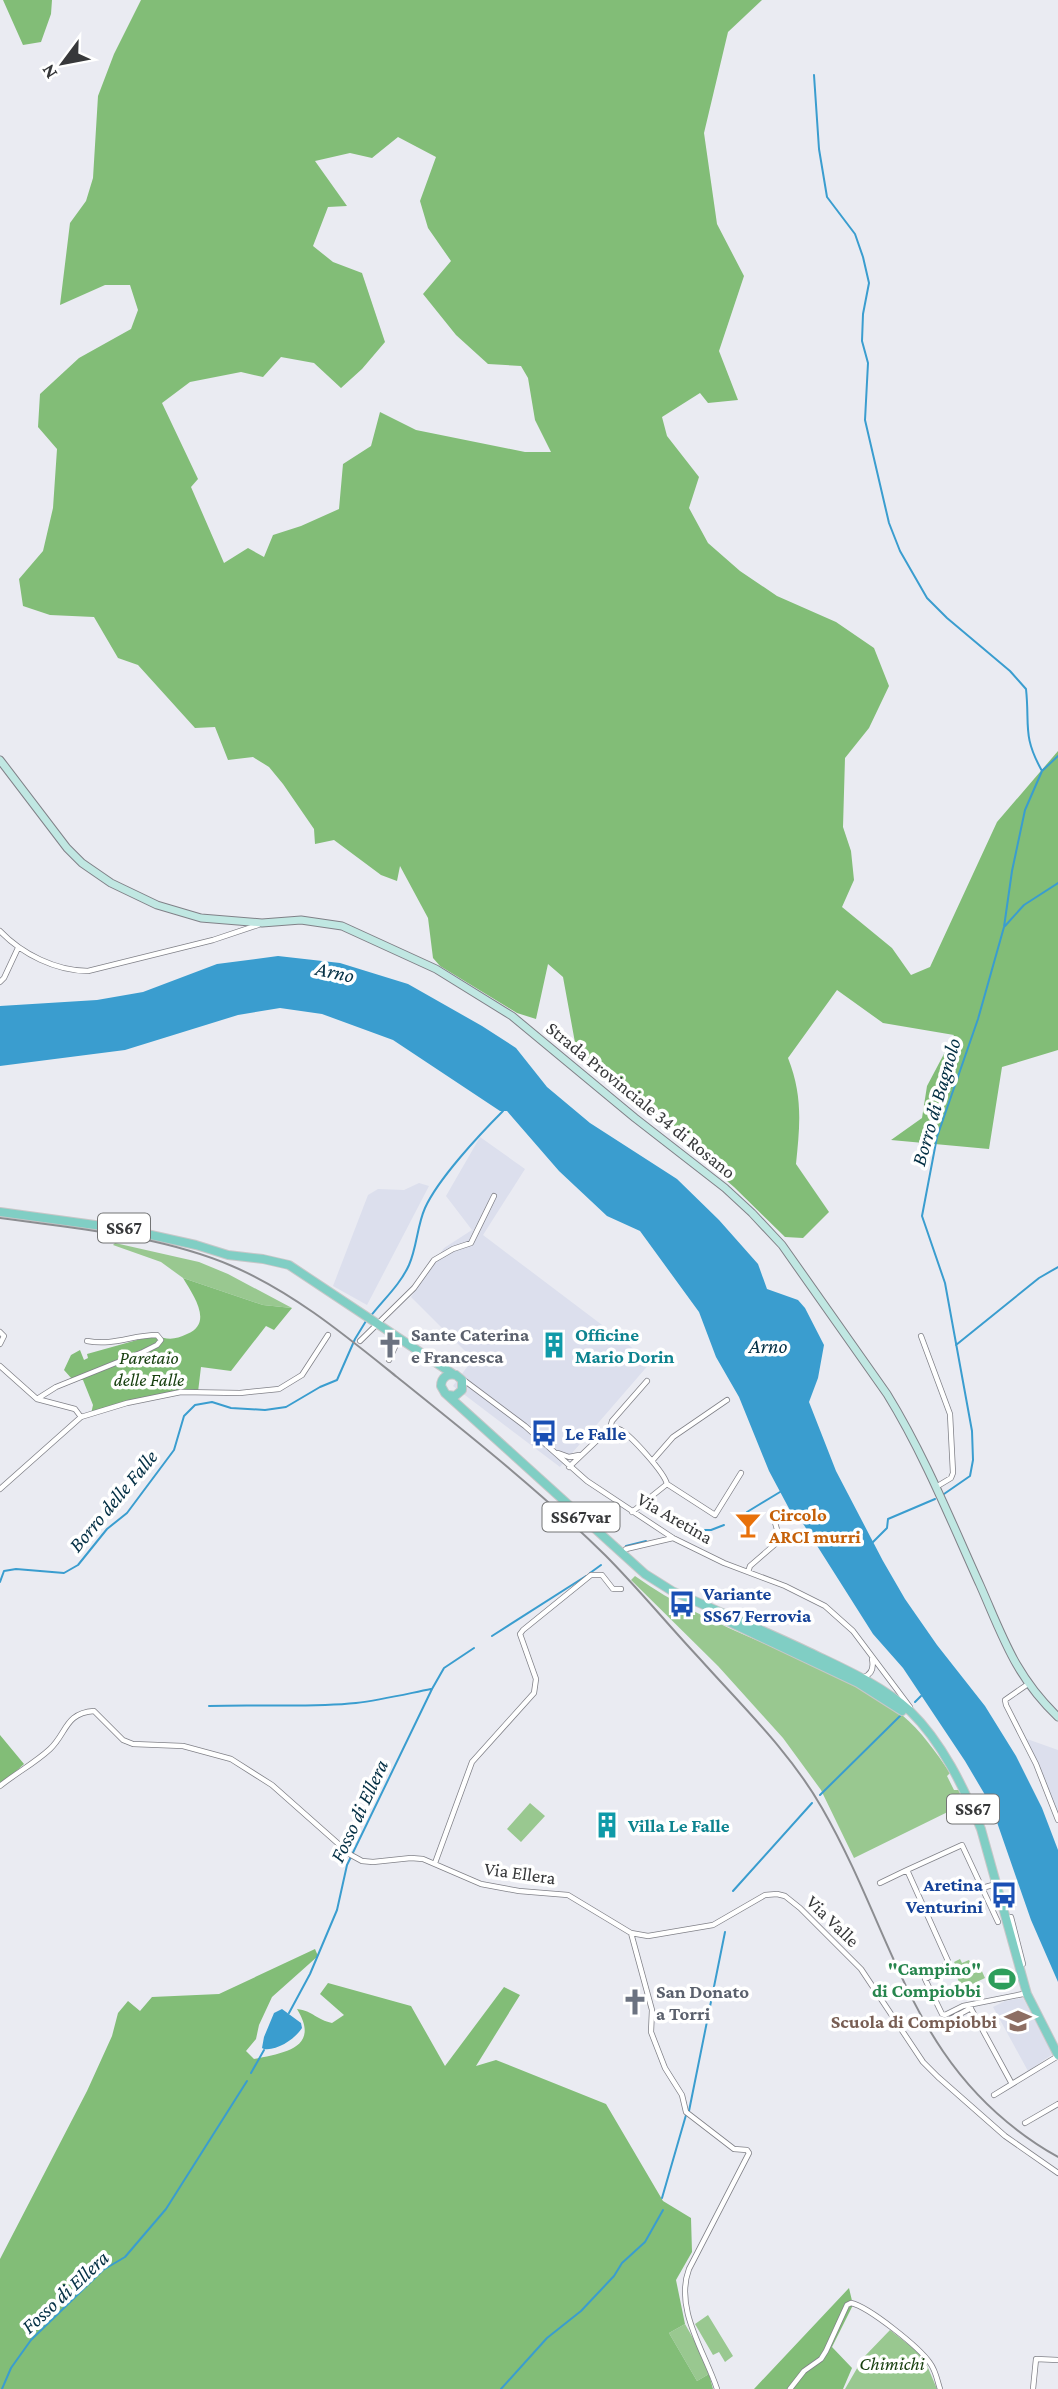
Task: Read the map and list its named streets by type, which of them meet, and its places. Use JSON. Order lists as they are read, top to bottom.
{
  "streets": {
    "main road": [
      "Strada Provinciale 34 di Rosano",
      "SS67",
      "SS67var",
      "Via Aretina"
    ],
    "street": ["Via Ellera", "Via Valle"]
  },
  "crossings": [
    ["SS67var", "Via Aretina"],
    ["Via Ellera", "Via Valle"]
  ],
  "water": [
    "Arno",
    "Borro di Bagnolo",
    "Borro delle Falle",
    "Fosso di Ellera"
  ],
  "parks": ["Paretaio delle Falle", "Chimichi"],
  "places": {
    "church": ["Sante Caterina e Francesca", "San Donato a Torri"],
    "building": ["Officine Mario Dorin", "Villa Le Falle"],
    "bus stop": ["Le Falle", "Variante SS67 Ferrovia", "Aretina Venturini"],
    "bar": ["Circolo ARCI murri"],
    "sports": ["\"Campino\" di Compiobbi"],
    "school or university": ["Scuola di Compiobbi"]
  },
  "north": "bottom left"
}
